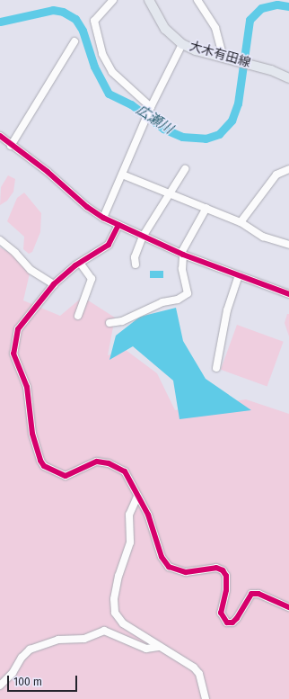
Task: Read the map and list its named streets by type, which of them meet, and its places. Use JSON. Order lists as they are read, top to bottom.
{
  "streets": {
    "main road": ["大木有田線"]
  },
  "water": ["広瀬川"],
  "scale_bar": "100 m"
}
